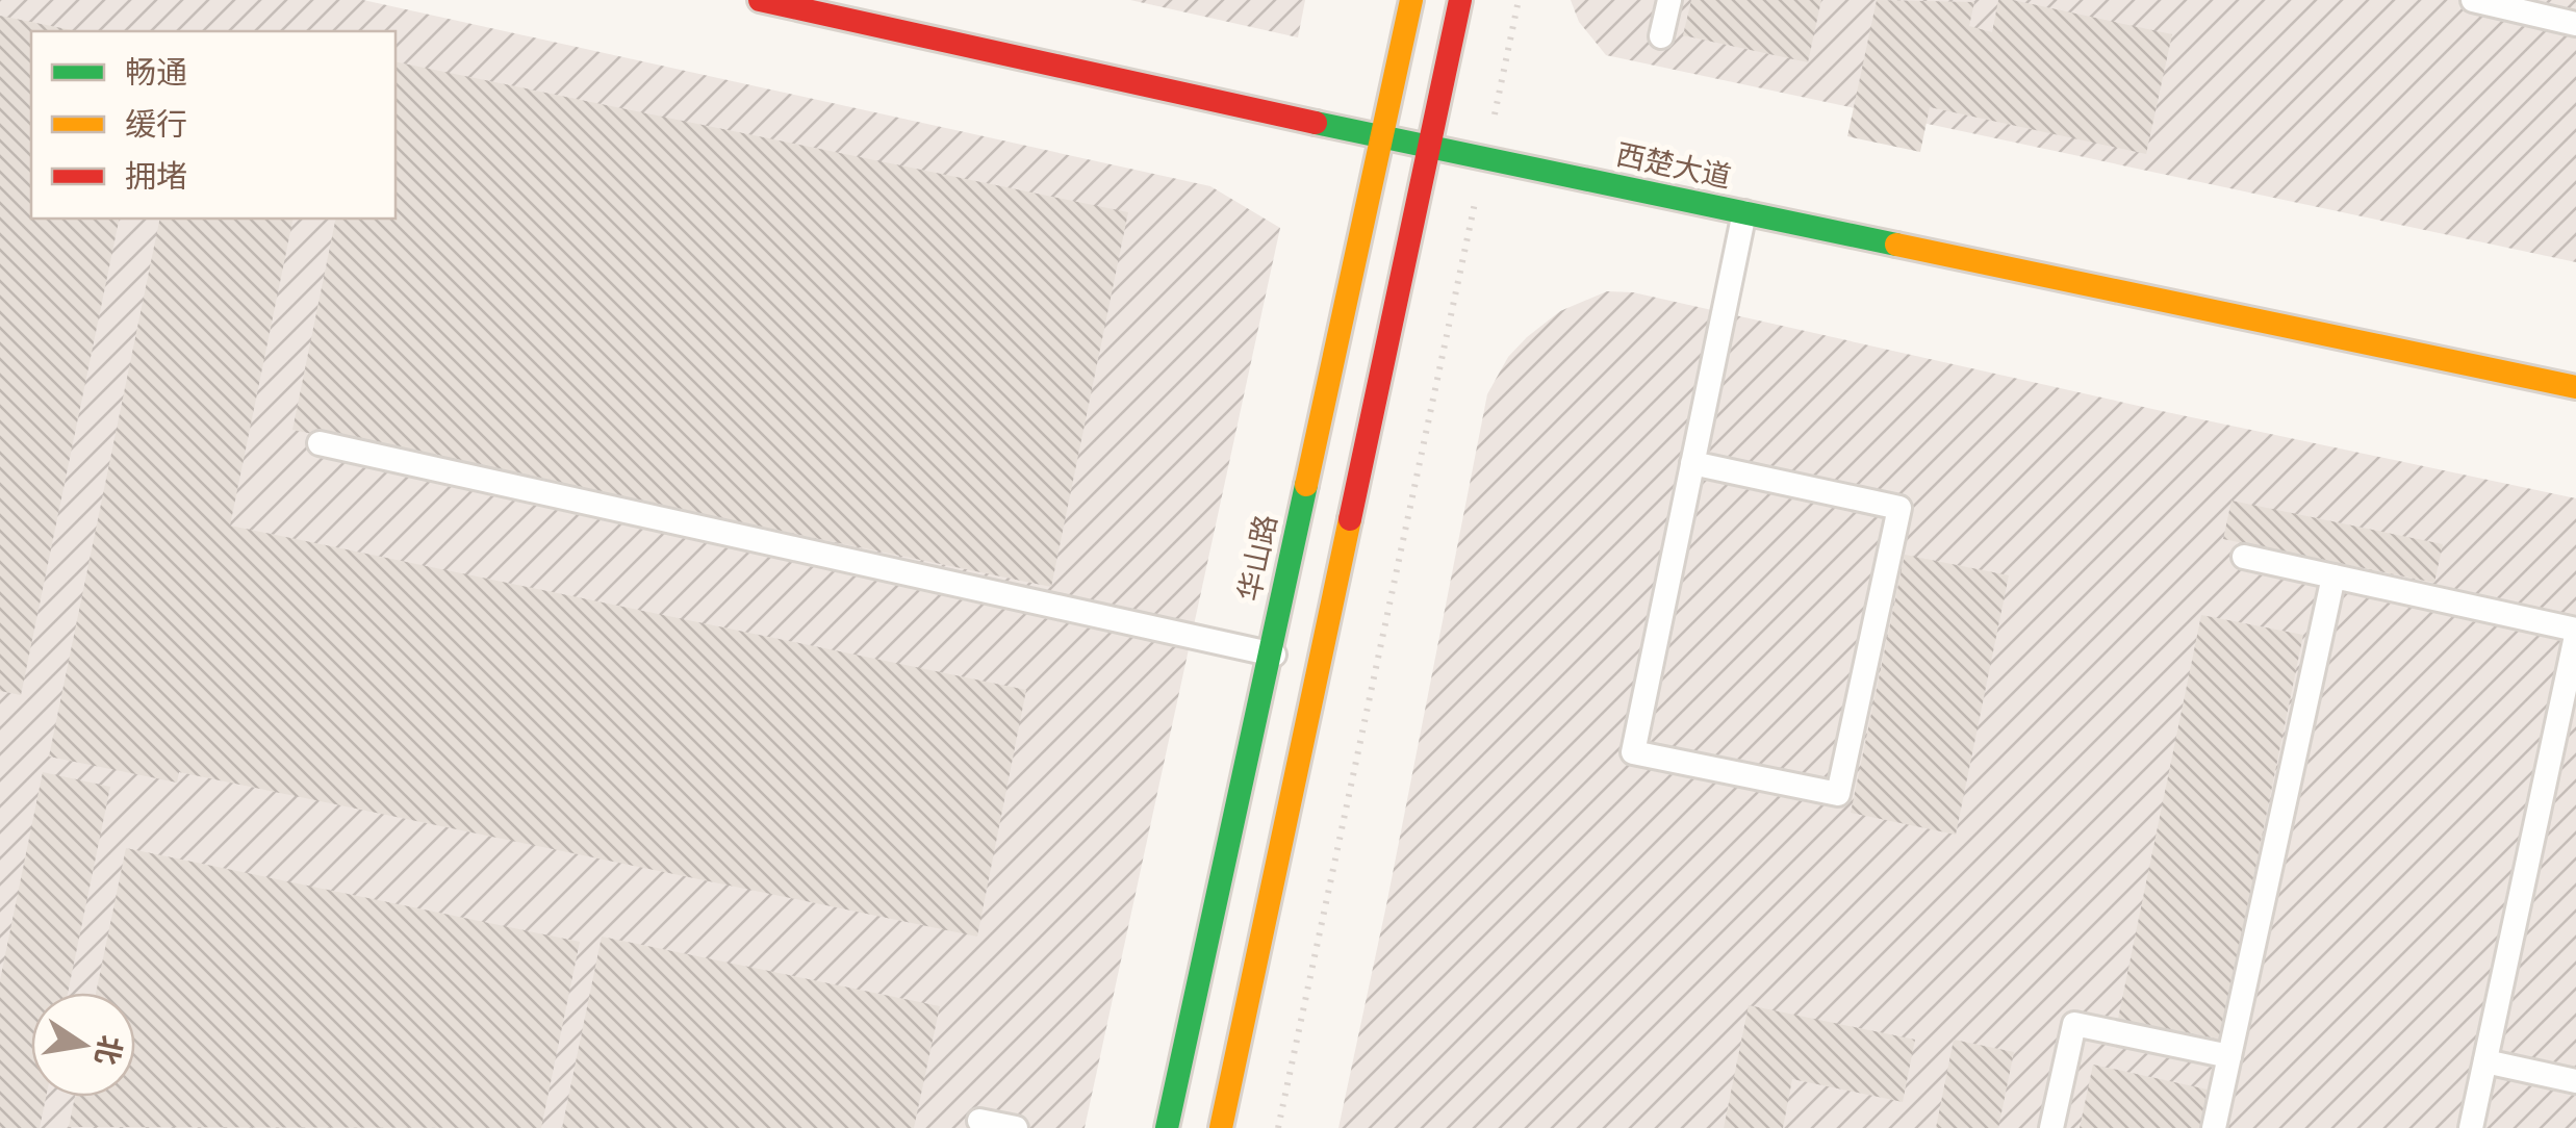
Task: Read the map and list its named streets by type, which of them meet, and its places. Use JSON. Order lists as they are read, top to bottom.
{
  "streets": {
    "street": ["西楚大道", "华山路"]
  },
  "crossings": [
    ["西楚大道", "华山路"]
  ],
  "legend": ["畅通", "缓行", "拥堵"],
  "north": "right"
}
